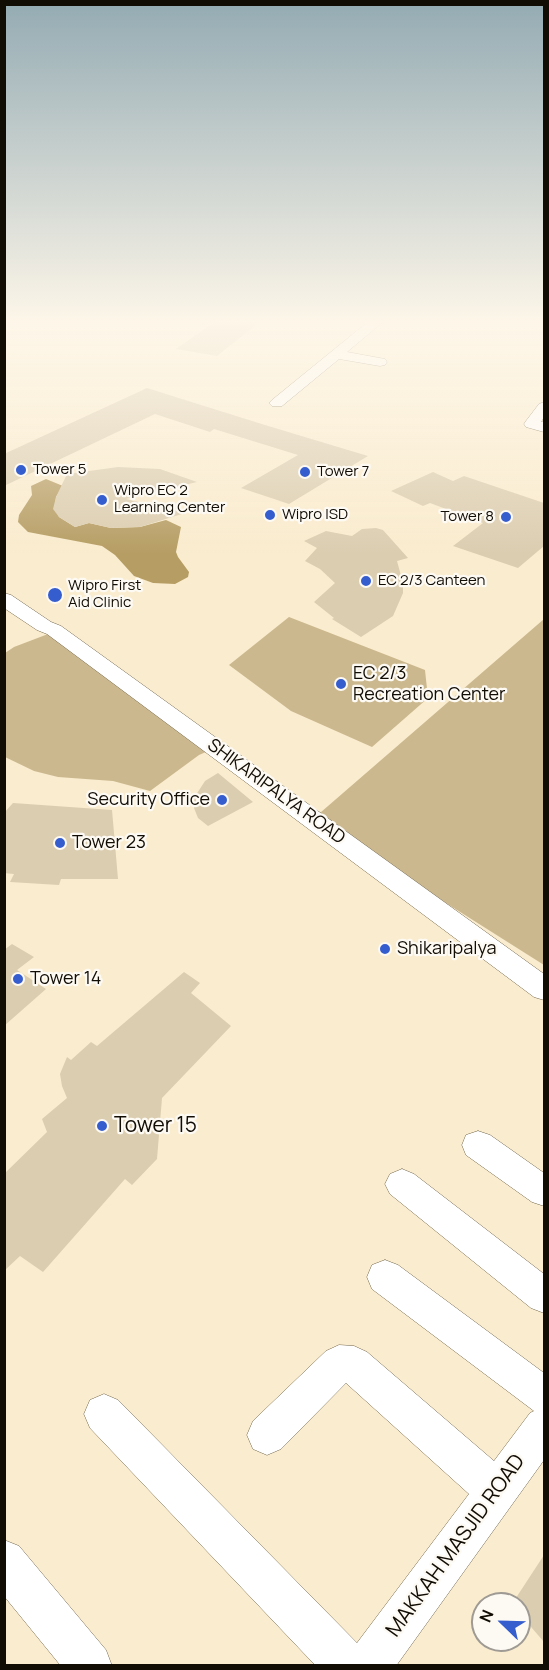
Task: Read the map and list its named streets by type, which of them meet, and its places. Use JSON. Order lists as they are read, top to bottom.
{
  "streets": {
    "street": ["SHIKARIPALYA ROAD", "MAKKAH MASJID ROAD"]
  },
  "places": [
    "Tower 5",
    "Tower 7",
    "Wipro EC 2 Learning Center",
    "Wipro ISD",
    "Tower 8",
    "EC 2/3 Canteen",
    "Wipro First Aid Clinic",
    "EC 2/3 Recreation Center",
    "Security Office",
    "Tower 23",
    "Shikaripalya",
    "Tower 14",
    "Tower 15"
  ],
  "north": "top left"
}
